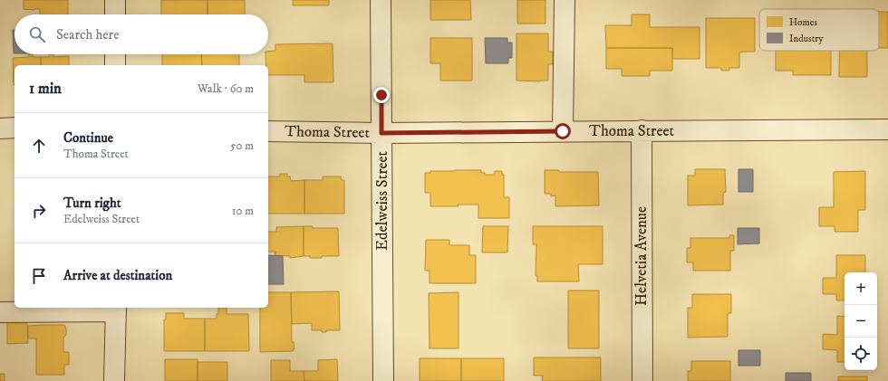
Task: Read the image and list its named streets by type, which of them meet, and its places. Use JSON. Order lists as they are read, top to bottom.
{
  "streets": {
    "street": ["Thoma Street", "Edelweiss Street", "Helvetia Avenue"]
  },
  "crossings": [
    ["Thoma Street", "Edelweiss Street"],
    ["Thoma Street", "Helvetia Avenue"]
  ],
  "legend": ["Homes", "Industry"],
  "page": {
    "search": "Search here",
    "heading": ["1 min", "Walk · 60 m"],
    "list": [
      ["Continue", "Thoma Street", "50 m"],
      ["Turn right", "Edelweiss Street", "10 m"],
      "Arrive at destination"
    ],
    "map_buttons": ["+", "−"]
  }
}
